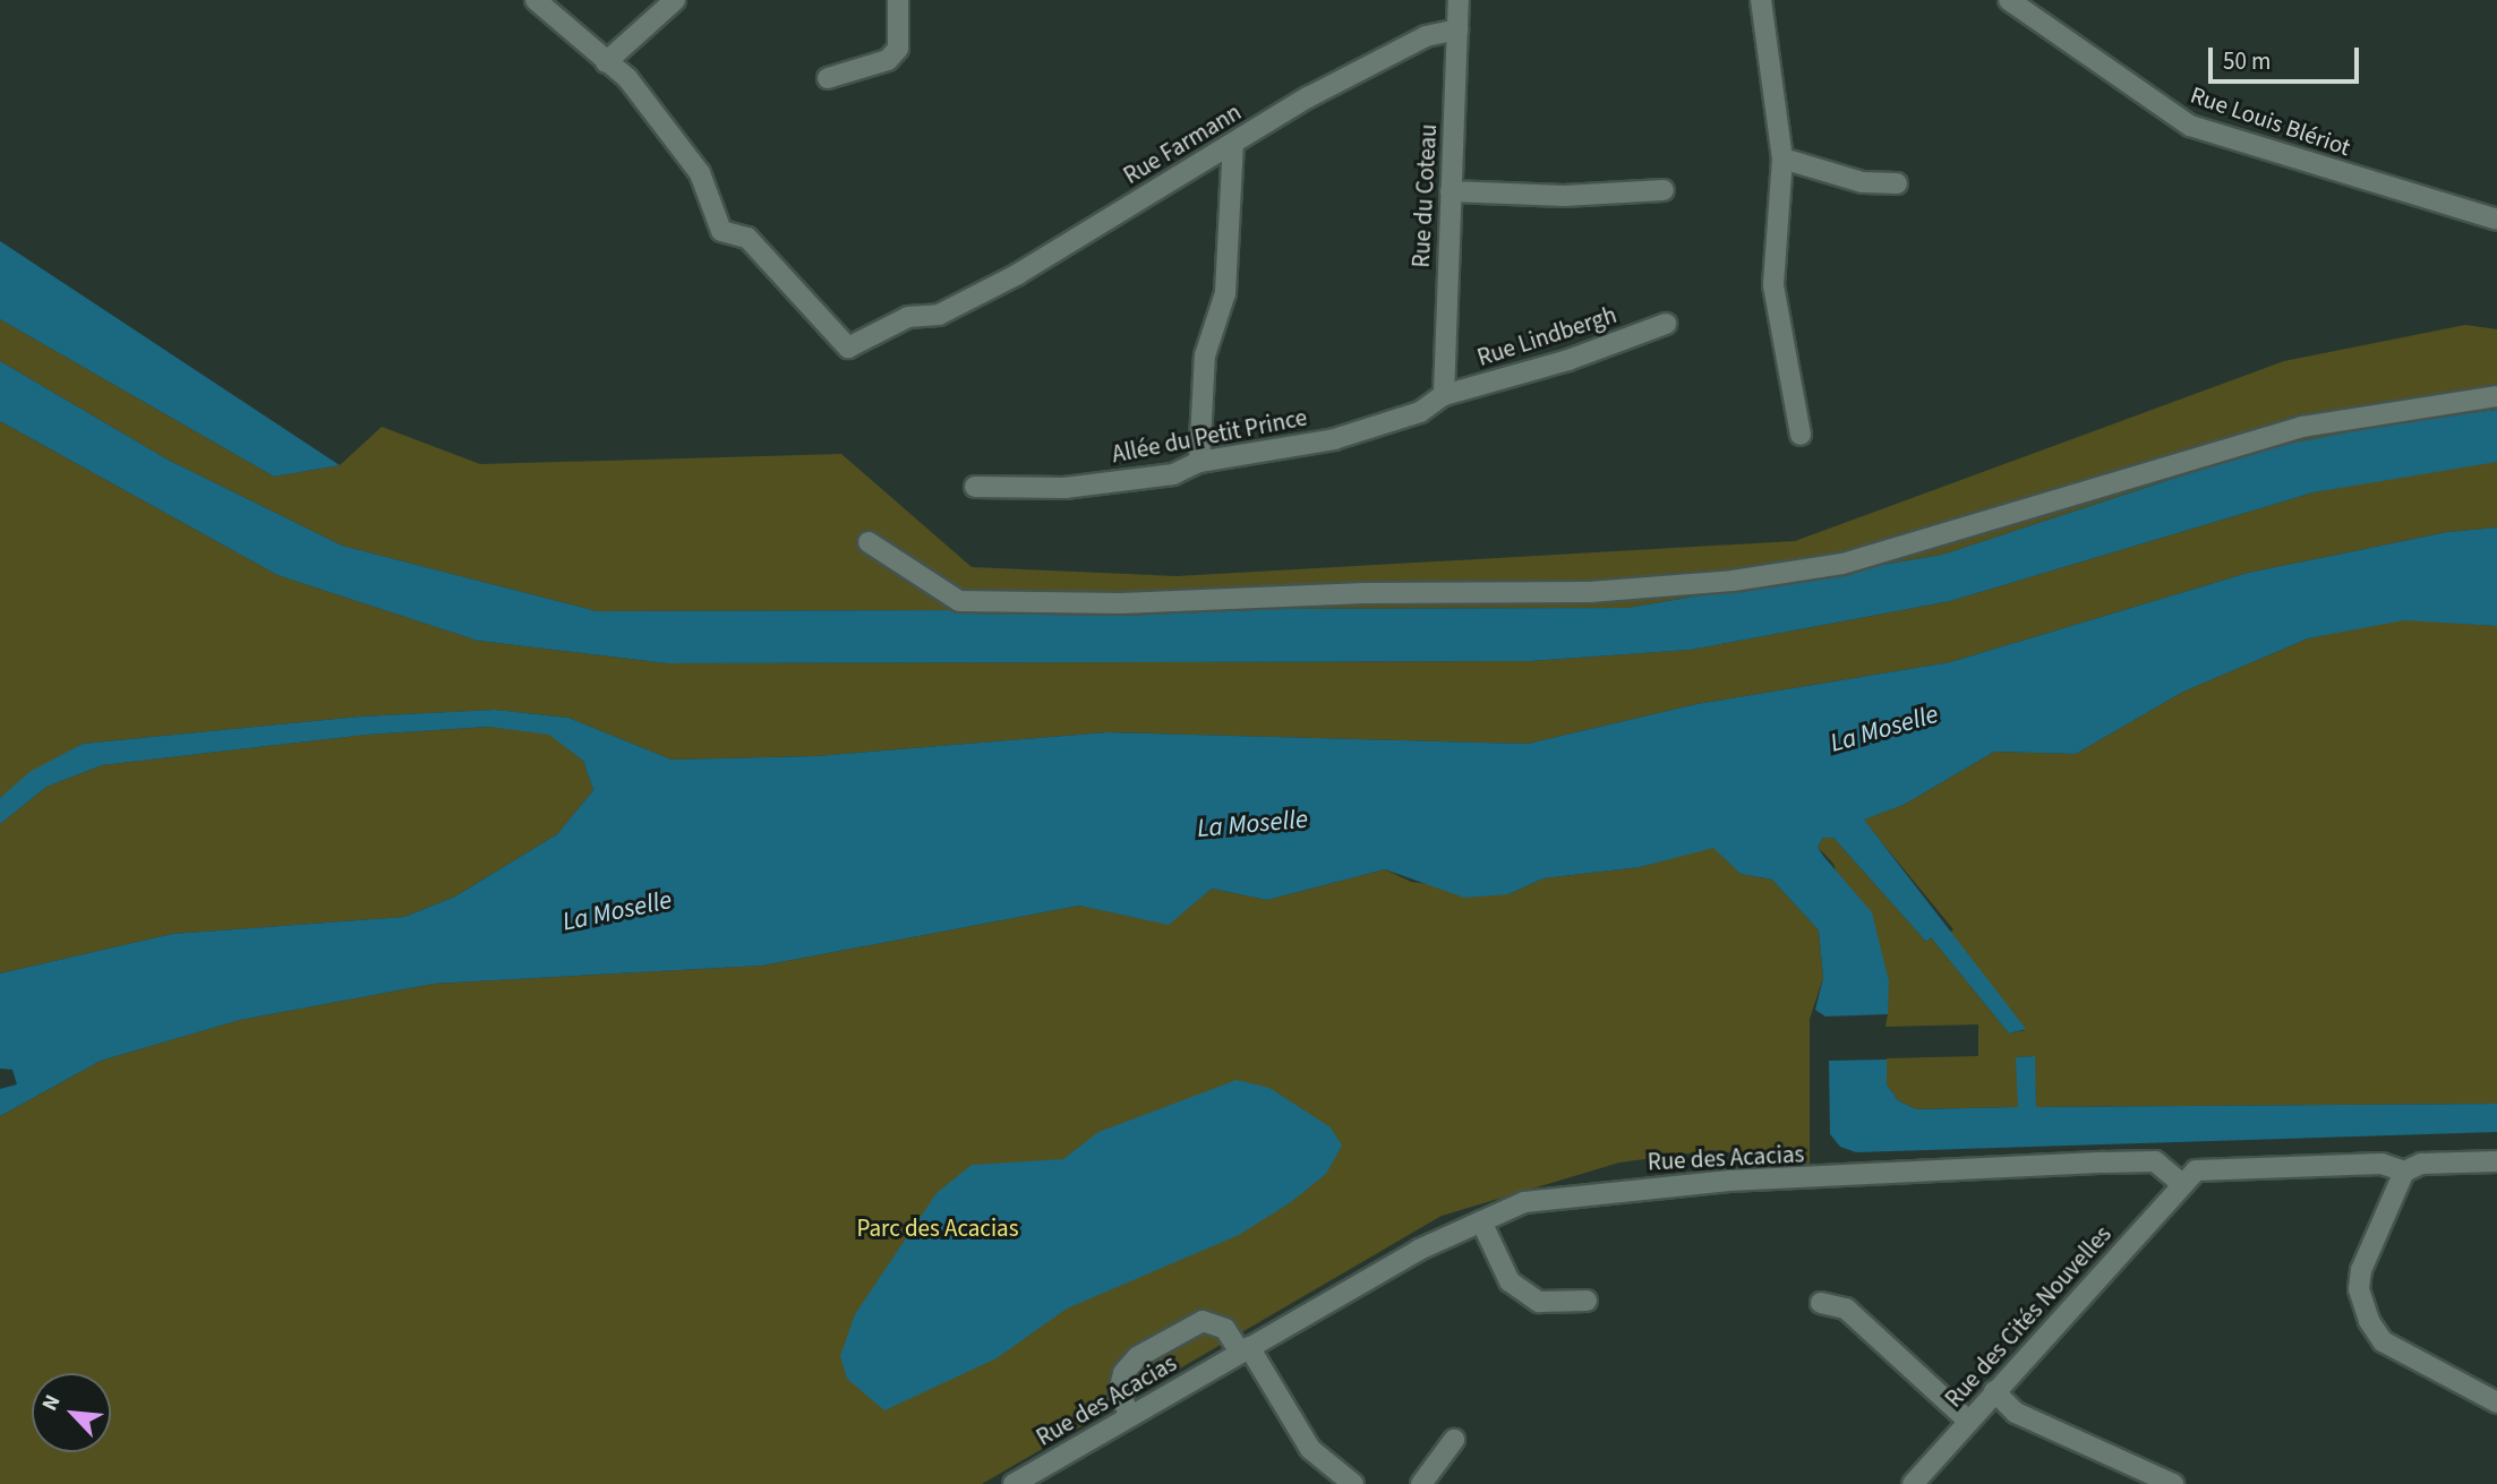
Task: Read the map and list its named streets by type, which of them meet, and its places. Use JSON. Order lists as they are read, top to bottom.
{
  "streets": {
    "street": [
      "Rue Louis Blériot",
      "Rue Farmann",
      "Rue du Coteau",
      "Rue Lindbergh",
      "Allée du Petit Prince",
      "Rue des Acacias",
      "Rue des Cités Nouvelles"
    ]
  },
  "crossings": [
    ["Rue Farmann", "Rue du Coteau"],
    ["Rue du Coteau", "Rue Lindbergh"],
    ["Rue du Coteau", "Allée du Petit Prince"],
    ["Rue Lindbergh", "Allée du Petit Prince"],
    ["Rue des Acacias", "Rue des Cités Nouvelles"]
  ],
  "water": ["La Moselle"],
  "parks": ["Parc des Acacias"],
  "scale_bar": "50 m",
  "north": "top left"
}
